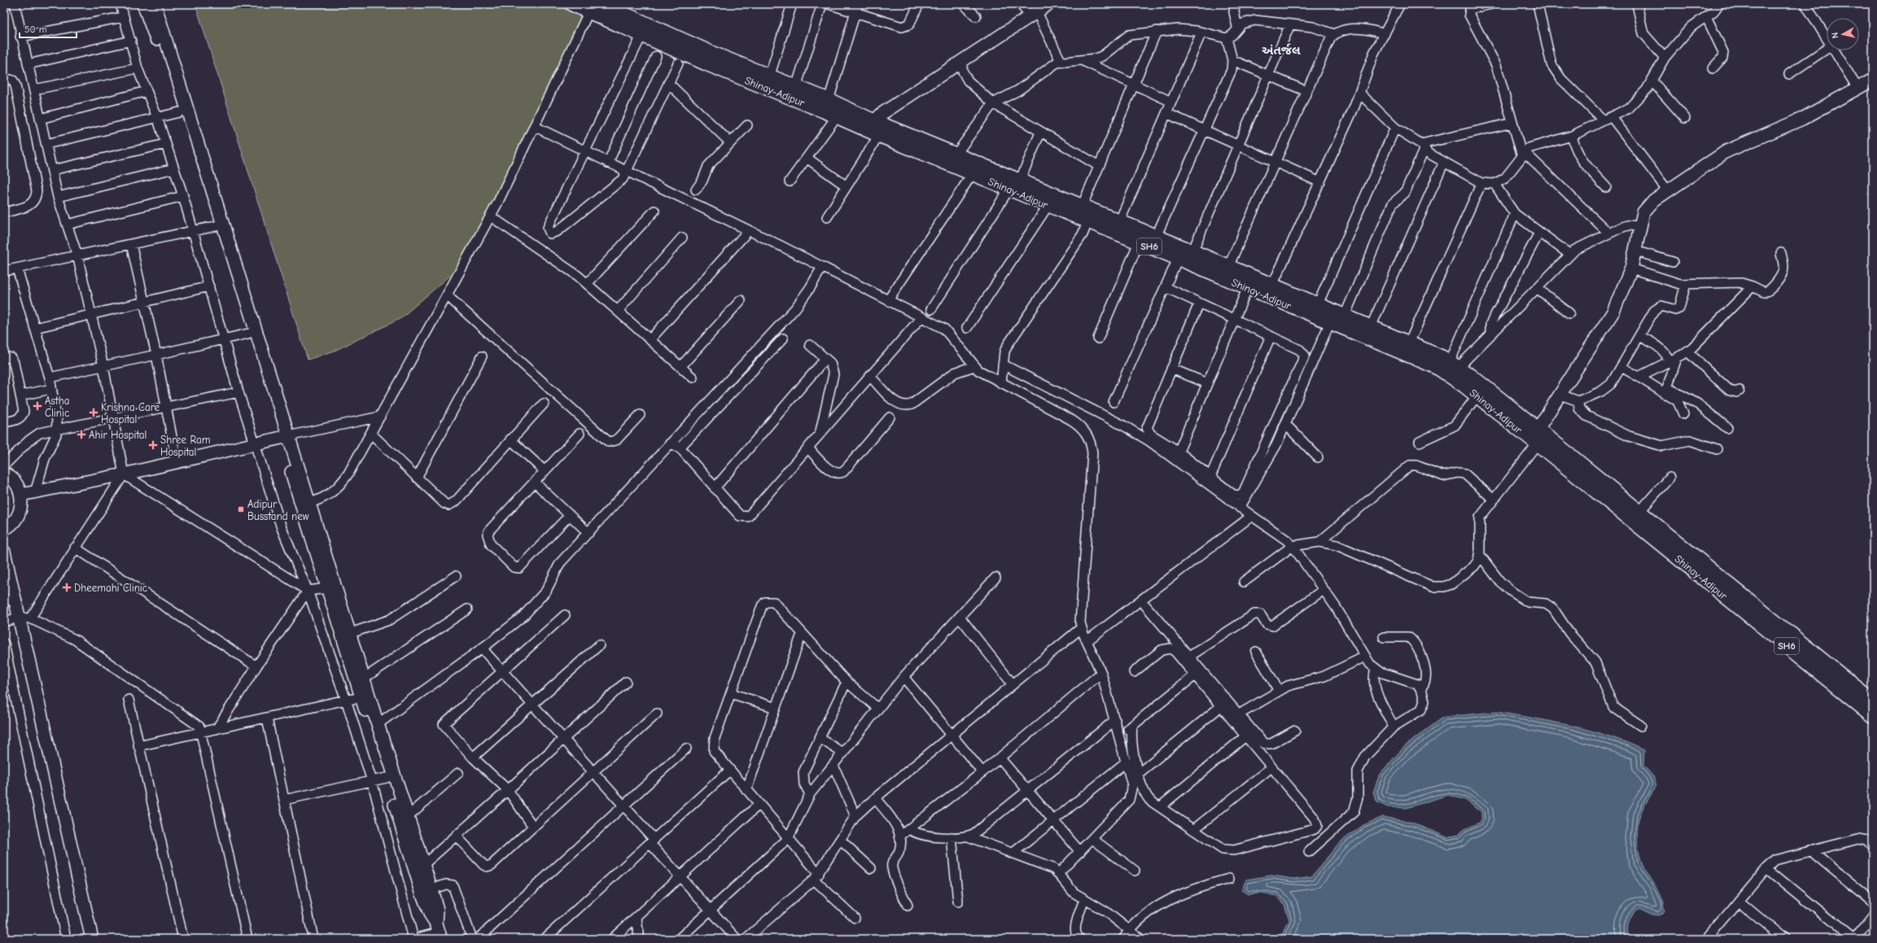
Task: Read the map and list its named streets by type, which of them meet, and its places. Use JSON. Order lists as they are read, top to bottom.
{
  "streets": {
    "main road": ["Shinay-Adipur", "SH6"]
  },
  "districts": ["અંતર્જલ"],
  "places": {
    "health": [
      "Astha Clinic",
      "Krishna Care Hospital",
      "Ahir Hospital",
      "Shree Ram Hospital",
      "Dheemahi Clinic"
    ],
    "transit": ["Adipur Busstand new"]
  },
  "scale_bar": "50 m",
  "north": "left"
}
